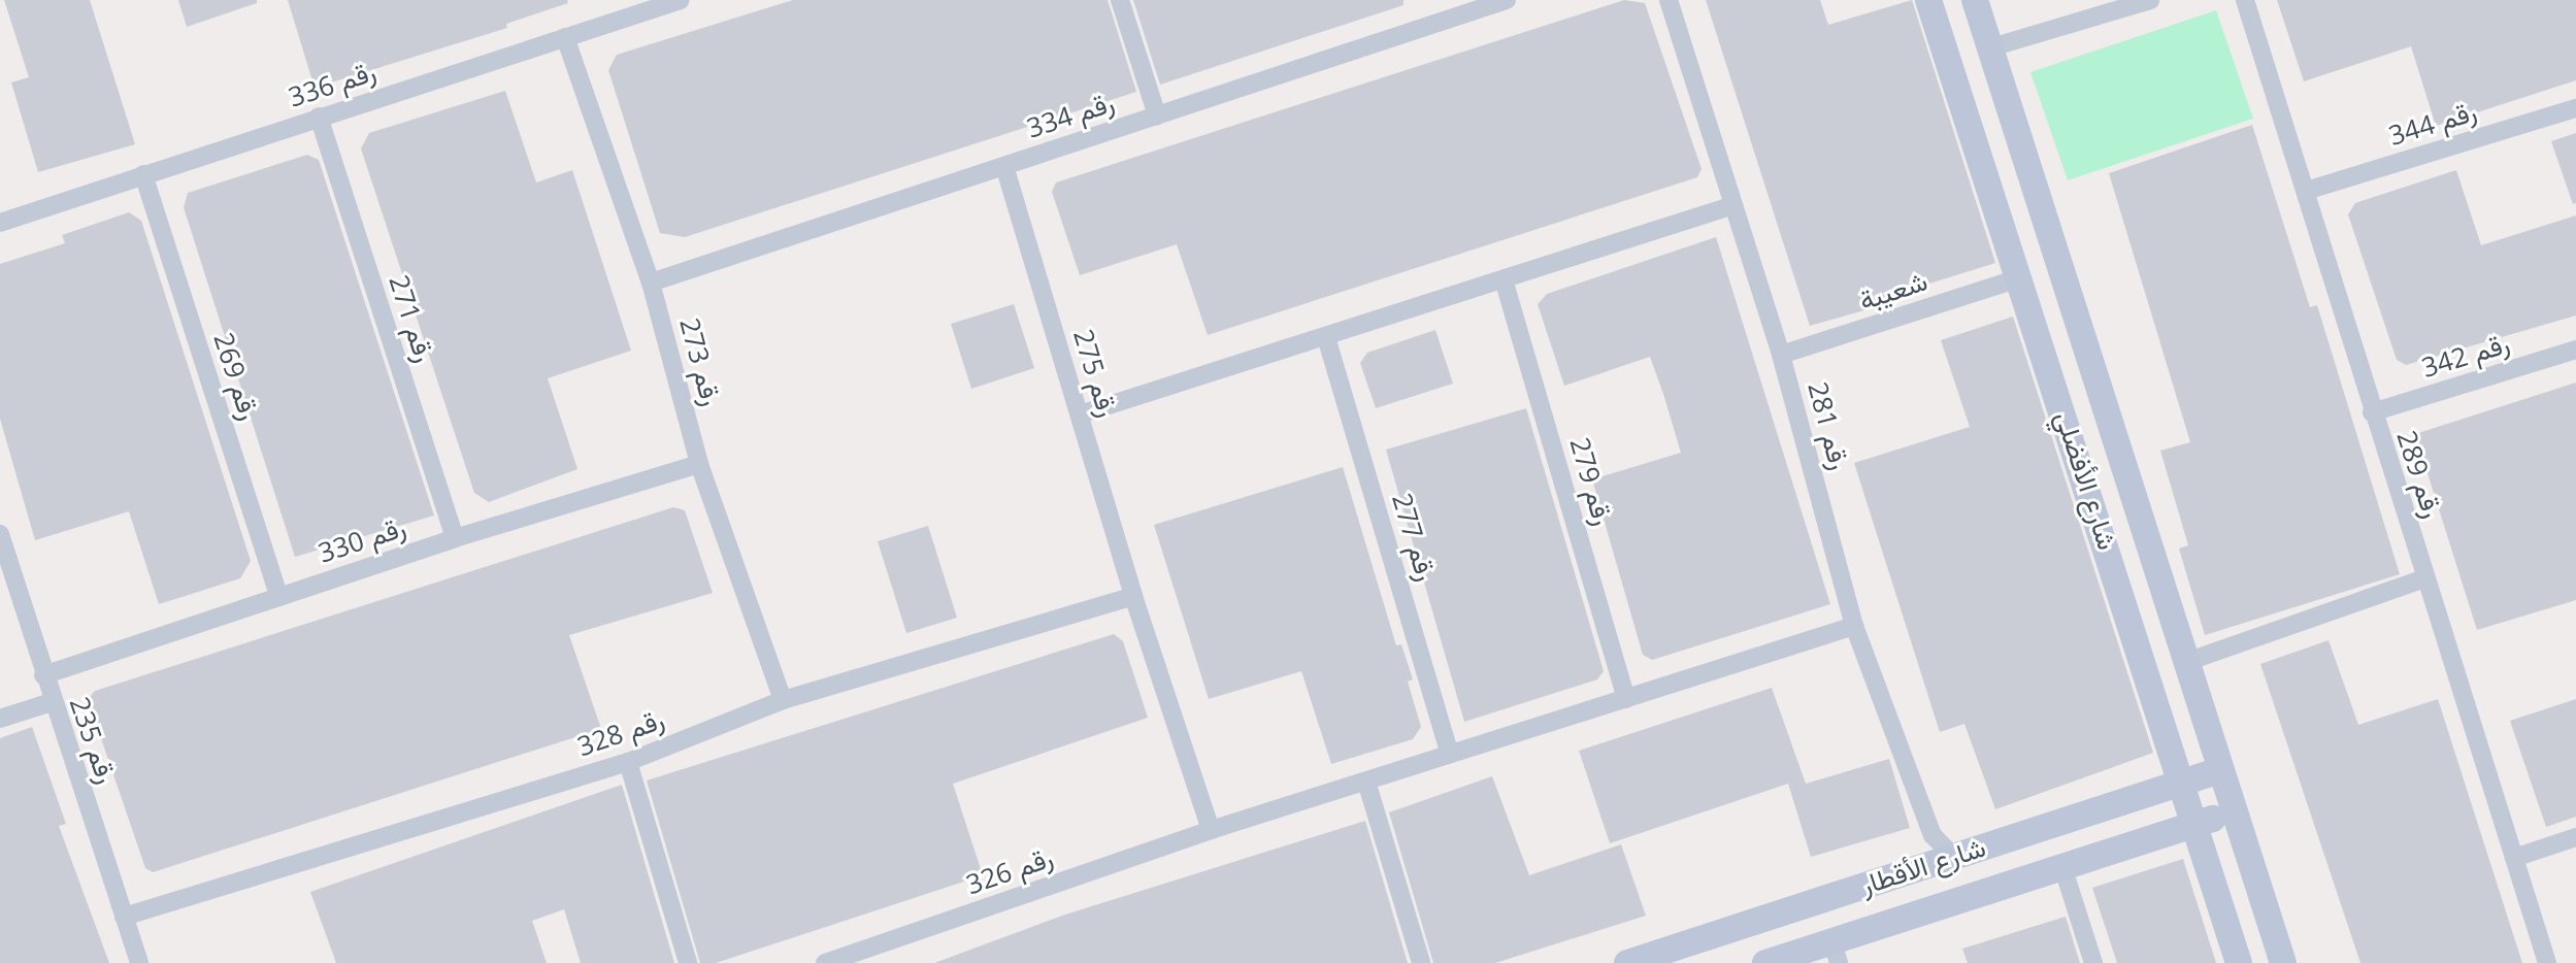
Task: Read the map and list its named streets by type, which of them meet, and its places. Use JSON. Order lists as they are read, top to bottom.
{
  "streets": {
    "street": [
      "رقم 336",
      "رقم 334",
      "رقم 344",
      "شعيبة",
      "رقم 271",
      "رقم 342",
      "رقم 273",
      "رقم 275",
      "رقم 269",
      "رقم 281",
      "رقم 289",
      "شارع الأفضلي",
      "رقم 279",
      "رقم 277",
      "رقم 330",
      "رقم 328",
      "رقم 235",
      "شارع الأقطار",
      "رقم 326"
    ]
  },
  "crossings": [
    ["رقم 336", "رقم 271"],
    ["رقم 336", "رقم 273"],
    ["رقم 336", "رقم 269"],
    ["رقم 334", "رقم 273"],
    ["رقم 334", "رقم 275"],
    ["رقم 344", "رقم 289"],
    ["شعيبة", "رقم 281"],
    ["شعيبة", "شارع الأفضلي"],
    ["رقم 271", "رقم 330"],
    ["رقم 342", "رقم 289"],
    ["رقم 273", "رقم 330"],
    ["رقم 273", "رقم 328"],
    ["رقم 275", "رقم 328"],
    ["رقم 275", "رقم 326"],
    ["رقم 269", "رقم 330"],
    ["رقم 281", "شارع الأقطار"],
    ["رقم 281", "رقم 326"],
    ["شارع الأفضلي", "شارع الأقطار"],
    ["رقم 279", "رقم 326"],
    ["رقم 277", "رقم 326"],
    ["رقم 330", "رقم 235"],
    ["رقم 328", "رقم 235"]
  ]
}
